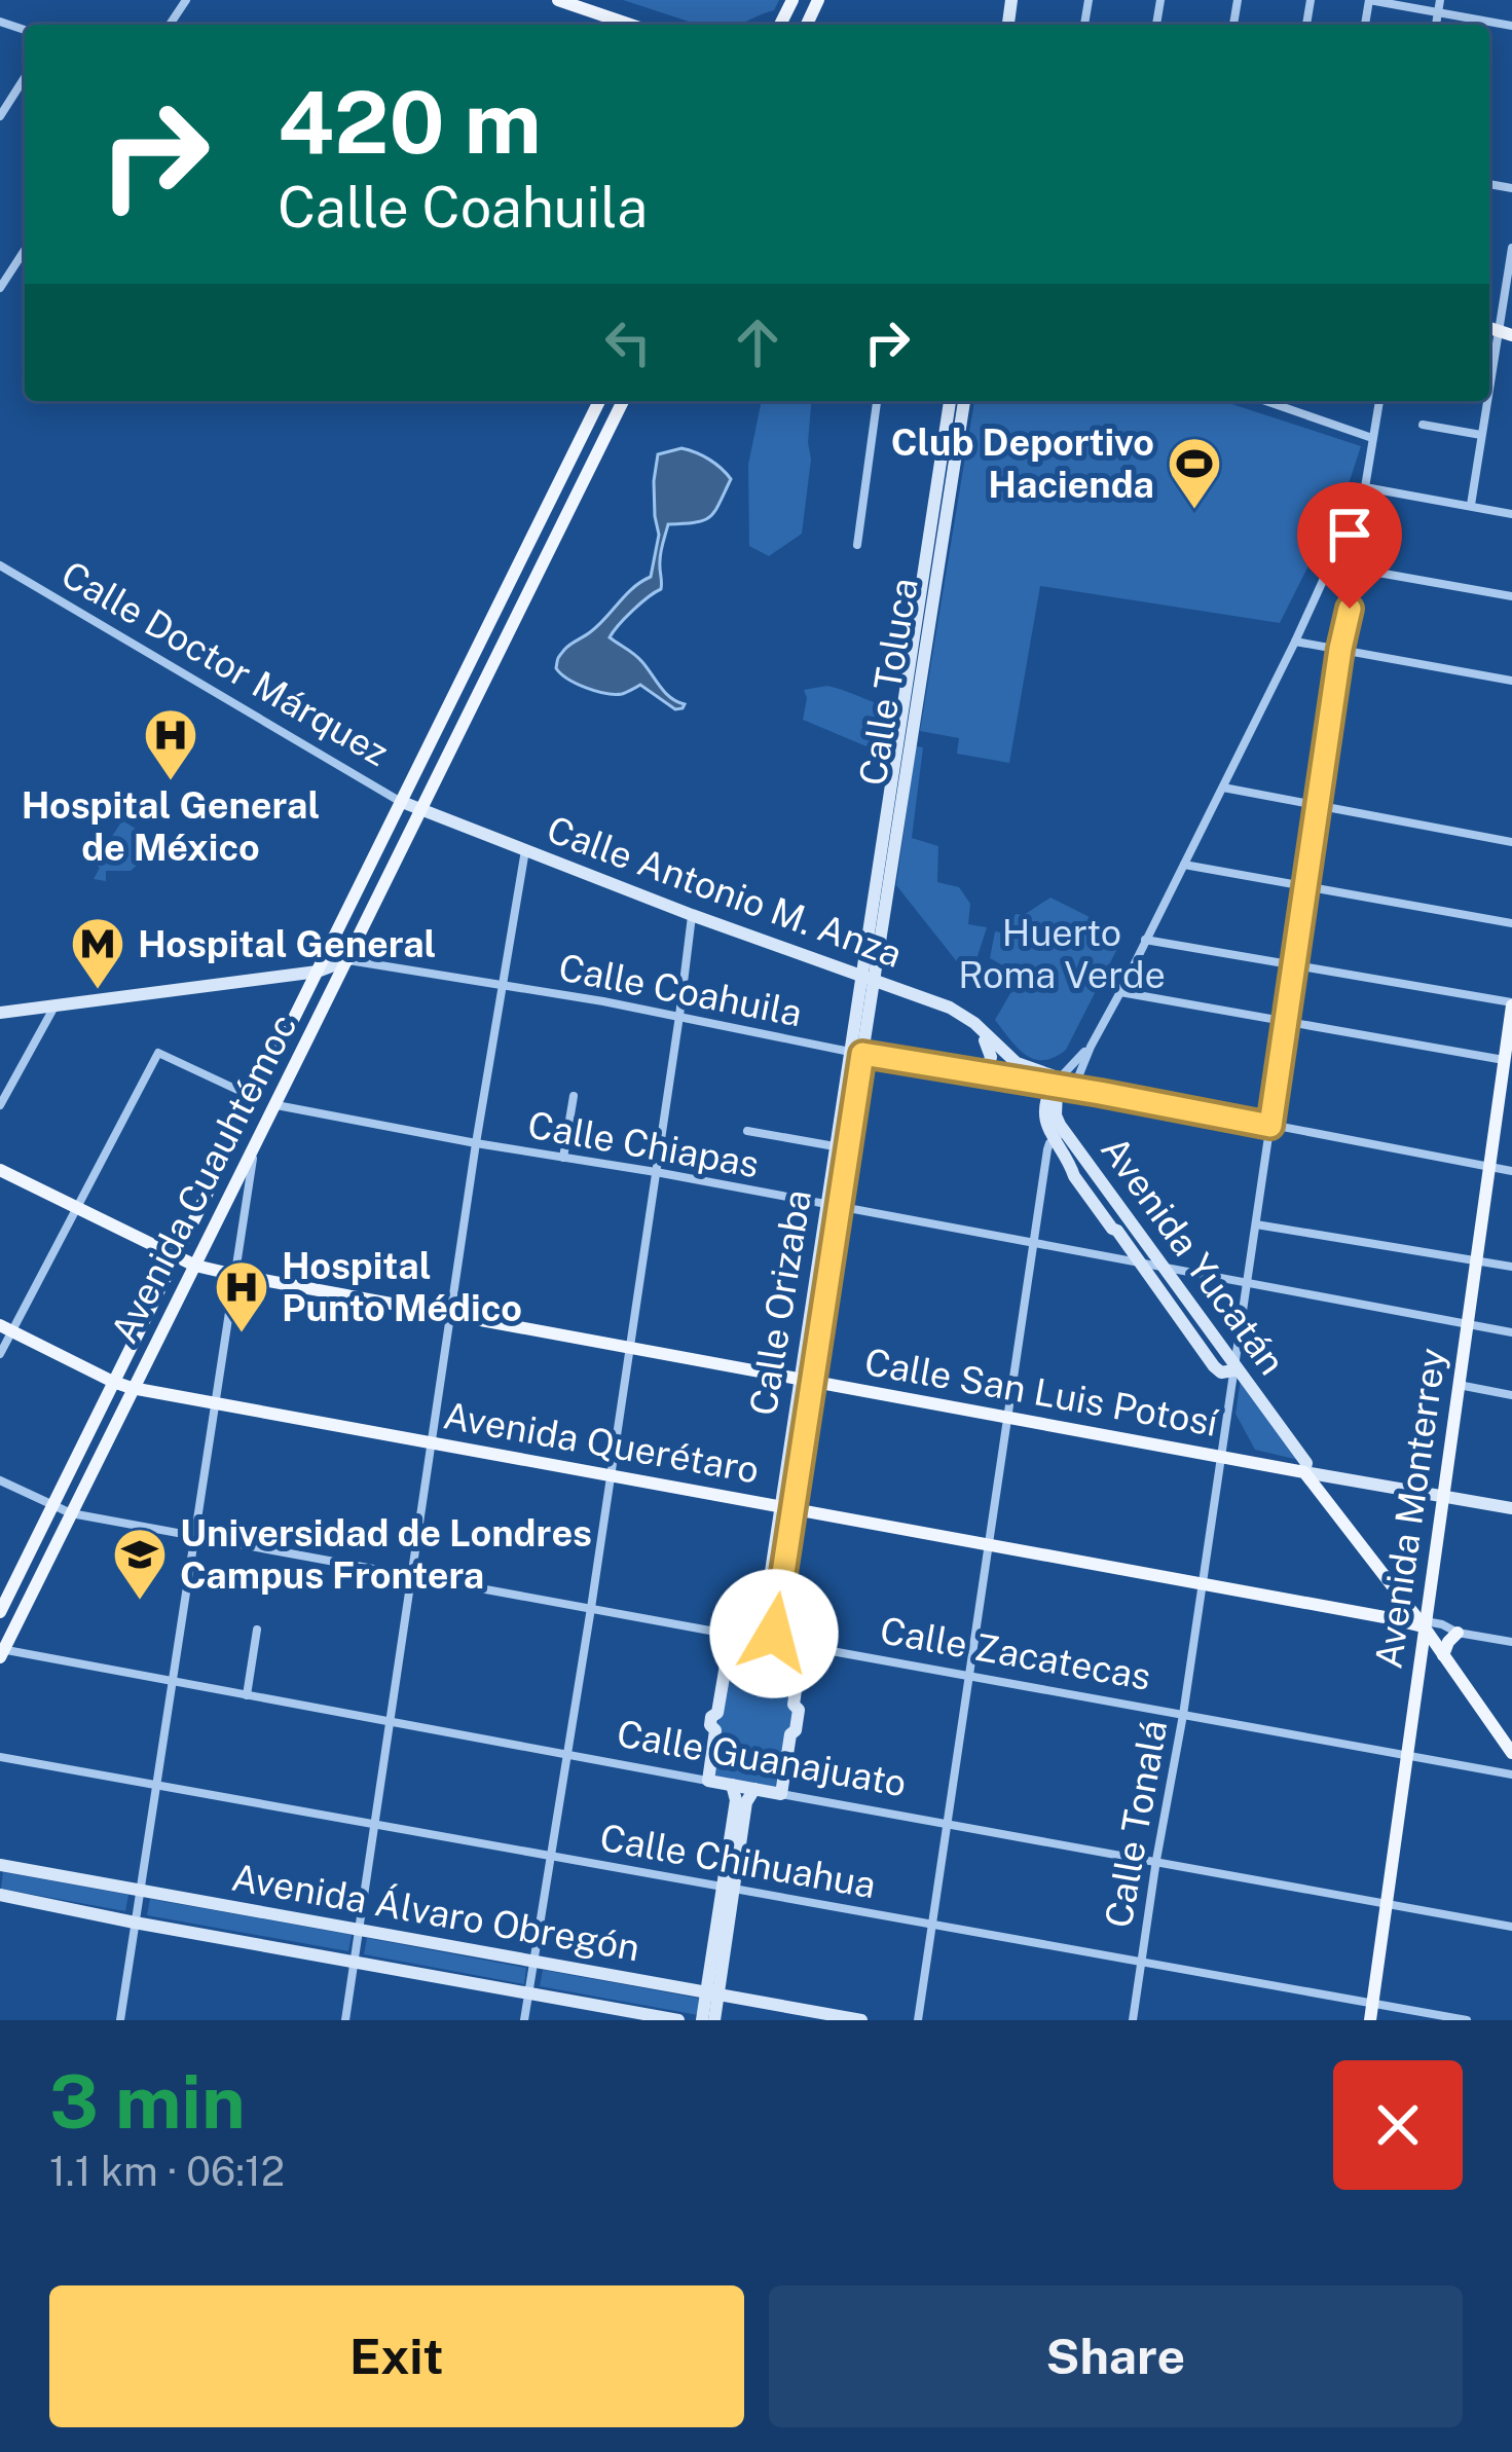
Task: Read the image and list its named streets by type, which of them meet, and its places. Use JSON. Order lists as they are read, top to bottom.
{
  "streets": {
    "main road": [
      "Avenida Cuauhtémoc",
      "Avenida Yucatán",
      "Calle San Luis Potosí",
      "Avenida Querétaro",
      "Avenida Monterrey"
    ],
    "street": [
      "Calle Doctor Márquez",
      "Calle Toluca",
      "Calle Antonio M. Anza",
      "Calle Coahuila",
      "Calle Chiapas",
      "Calle Orizaba",
      "Calle Zacatecas",
      "Calle Guanajuato",
      "Calle Tonalá",
      "Calle Chihuahua",
      "Avenida Álvaro Obregón"
    ]
  },
  "crossings": [
    ["Calle Doctor Márquez", "Calle Antonio M. Anza"],
    ["Calle Doctor Márquez", "Avenida Cuauhtémoc"],
    ["Calle Toluca", "Calle Antonio M. Anza"],
    ["Calle Toluca", "Calle Orizaba"],
    ["Calle Antonio M. Anza", "Calle Coahuila"],
    ["Calle Antonio M. Anza", "Avenida Cuauhtémoc"],
    ["Calle Antonio M. Anza", "Avenida Yucatán"],
    ["Calle Antonio M. Anza", "Calle Orizaba"],
    ["Calle Coahuila", "Avenida Cuauhtémoc"],
    ["Calle Coahuila", "Avenida Yucatán"],
    ["Calle Coahuila", "Calle Orizaba"],
    ["Calle Coahuila", "Avenida Monterrey"],
    ["Calle Coahuila", "Calle Tonalá"],
    ["Calle Chiapas", "Avenida Cuauhtémoc"],
    ["Calle Chiapas", "Avenida Yucatán"],
    ["Calle Chiapas", "Calle Orizaba"],
    ["Calle Chiapas", "Avenida Monterrey"],
    ["Calle Chiapas", "Calle Tonalá"],
    ["Avenida Cuauhtémoc", "Calle San Luis Potosí"],
    ["Avenida Cuauhtémoc", "Avenida Querétaro"],
    ["Avenida Cuauhtémoc", "Calle Zacatecas"],
    ["Avenida Cuauhtémoc", "Calle Guanajuato"],
    ["Avenida Yucatán", "Calle San Luis Potosí"],
    ["Avenida Yucatán", "Avenida Querétaro"],
    ["Avenida Yucatán", "Avenida Monterrey"],
    ["Avenida Yucatán", "Calle Tonalá"],
    ["Calle Orizaba", "Calle San Luis Potosí"],
    ["Calle Orizaba", "Avenida Querétaro"],
    ["Calle Orizaba", "Calle Zacatecas"],
    ["Calle Orizaba", "Calle Guanajuato"],
    ["Calle San Luis Potosí", "Avenida Monterrey"],
    ["Calle San Luis Potosí", "Calle Tonalá"],
    ["Avenida Querétaro", "Avenida Monterrey"],
    ["Avenida Querétaro", "Calle Tonalá"],
    ["Avenida Monterrey", "Calle Zacatecas"],
    ["Avenida Monterrey", "Calle Guanajuato"],
    ["Avenida Monterrey", "Calle Chihuahua"],
    ["Calle Zacatecas", "Calle Tonalá"],
    ["Calle Guanajuato", "Calle Tonalá"],
    ["Calle Tonalá", "Calle Chihuahua"]
  ],
  "parks": ["Huerto Roma Verde"],
  "places": {
    "sports": ["Club Deportivo Hacienda"],
    "hospital": ["Hospital General de México", "Hospital Punto Médico"],
    "metro station": ["Hospital General"],
    "school or university": ["Universidad de Londres Campus Frontera"]
  },
  "page": {
    "turn": ["420 m", "Calle Coahuila"],
    "heading": ["3 min", "1.1 km · 06:12"],
    "buttons": ["Exit", "Share"]
  }
}
